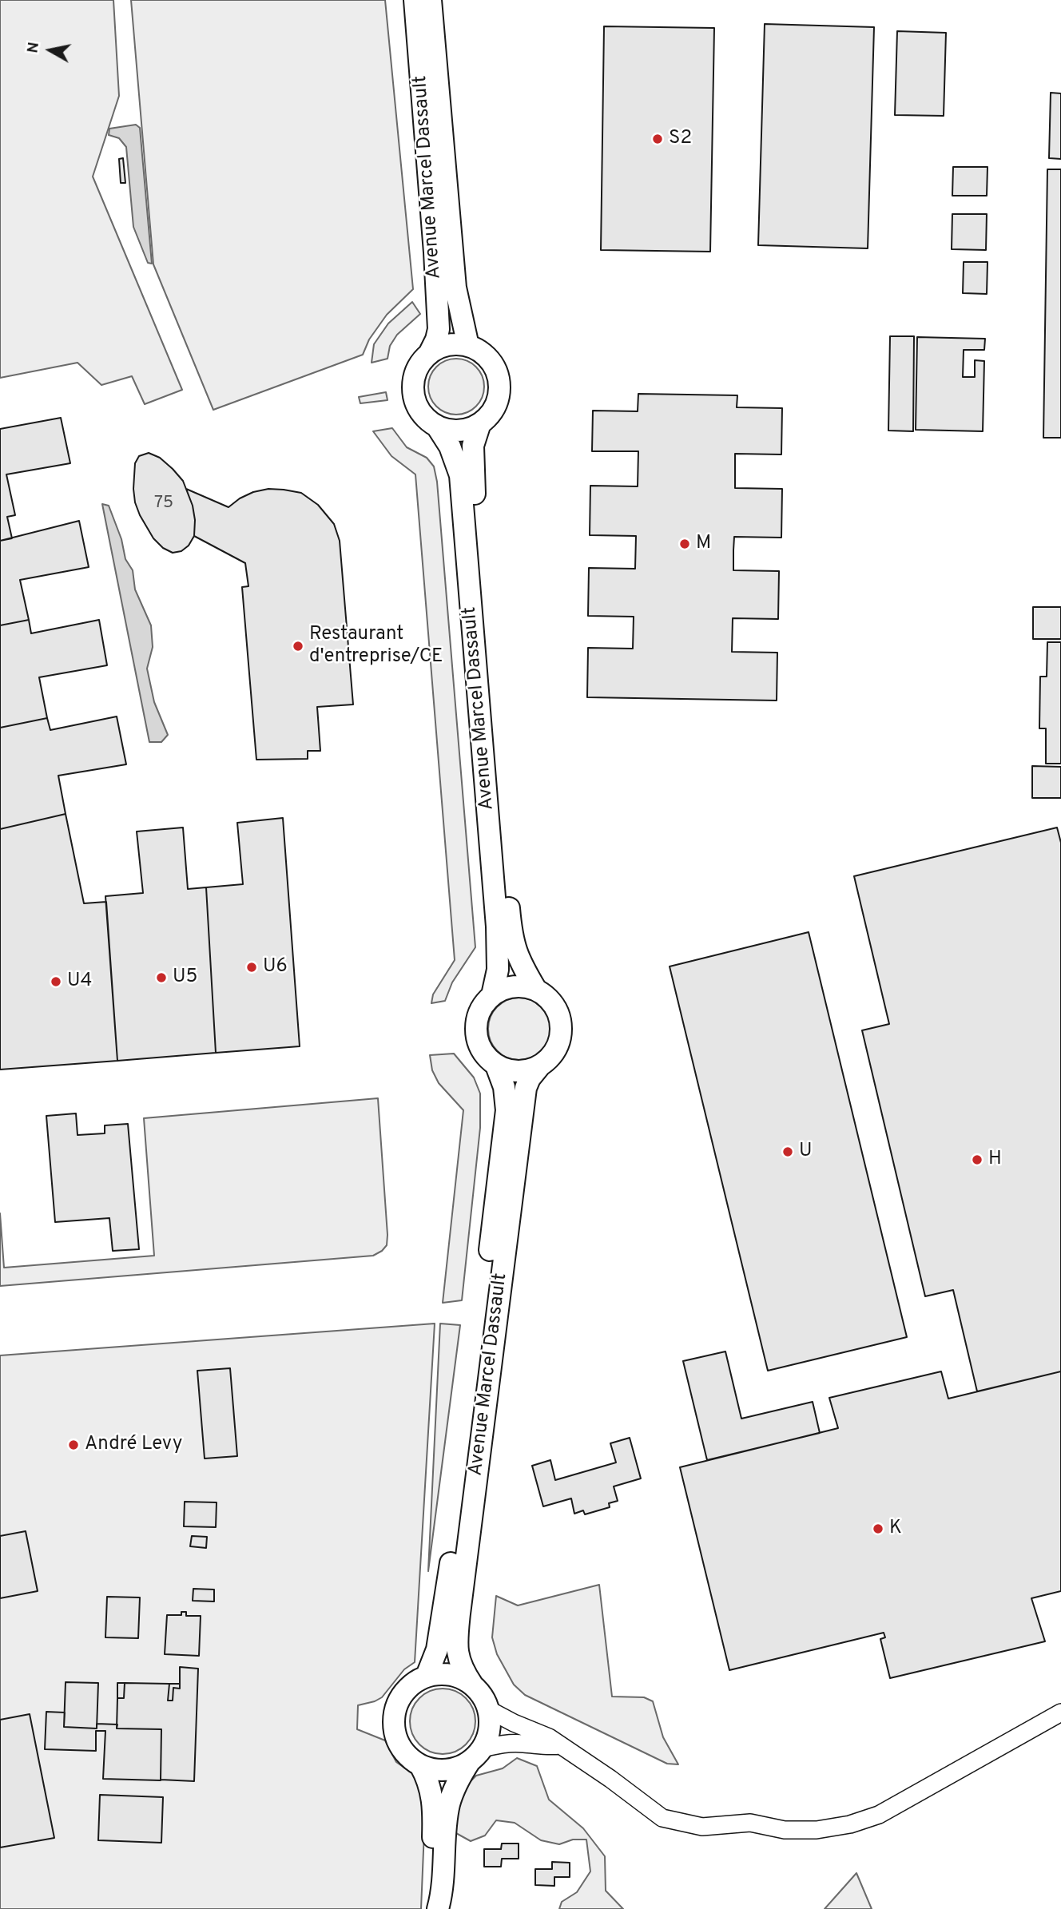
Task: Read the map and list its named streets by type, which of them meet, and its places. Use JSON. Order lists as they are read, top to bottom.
{
  "streets": {
    "main road": ["Avenue Marcel Dassault"]
  },
  "places": [
    "S2",
    "M",
    "Restaurant d'entreprise/CE",
    "U6",
    "U5",
    "U4",
    "U",
    "H",
    "André Levy",
    "K"
  ],
  "house_numbers": ["75"],
  "north": "left"
}
